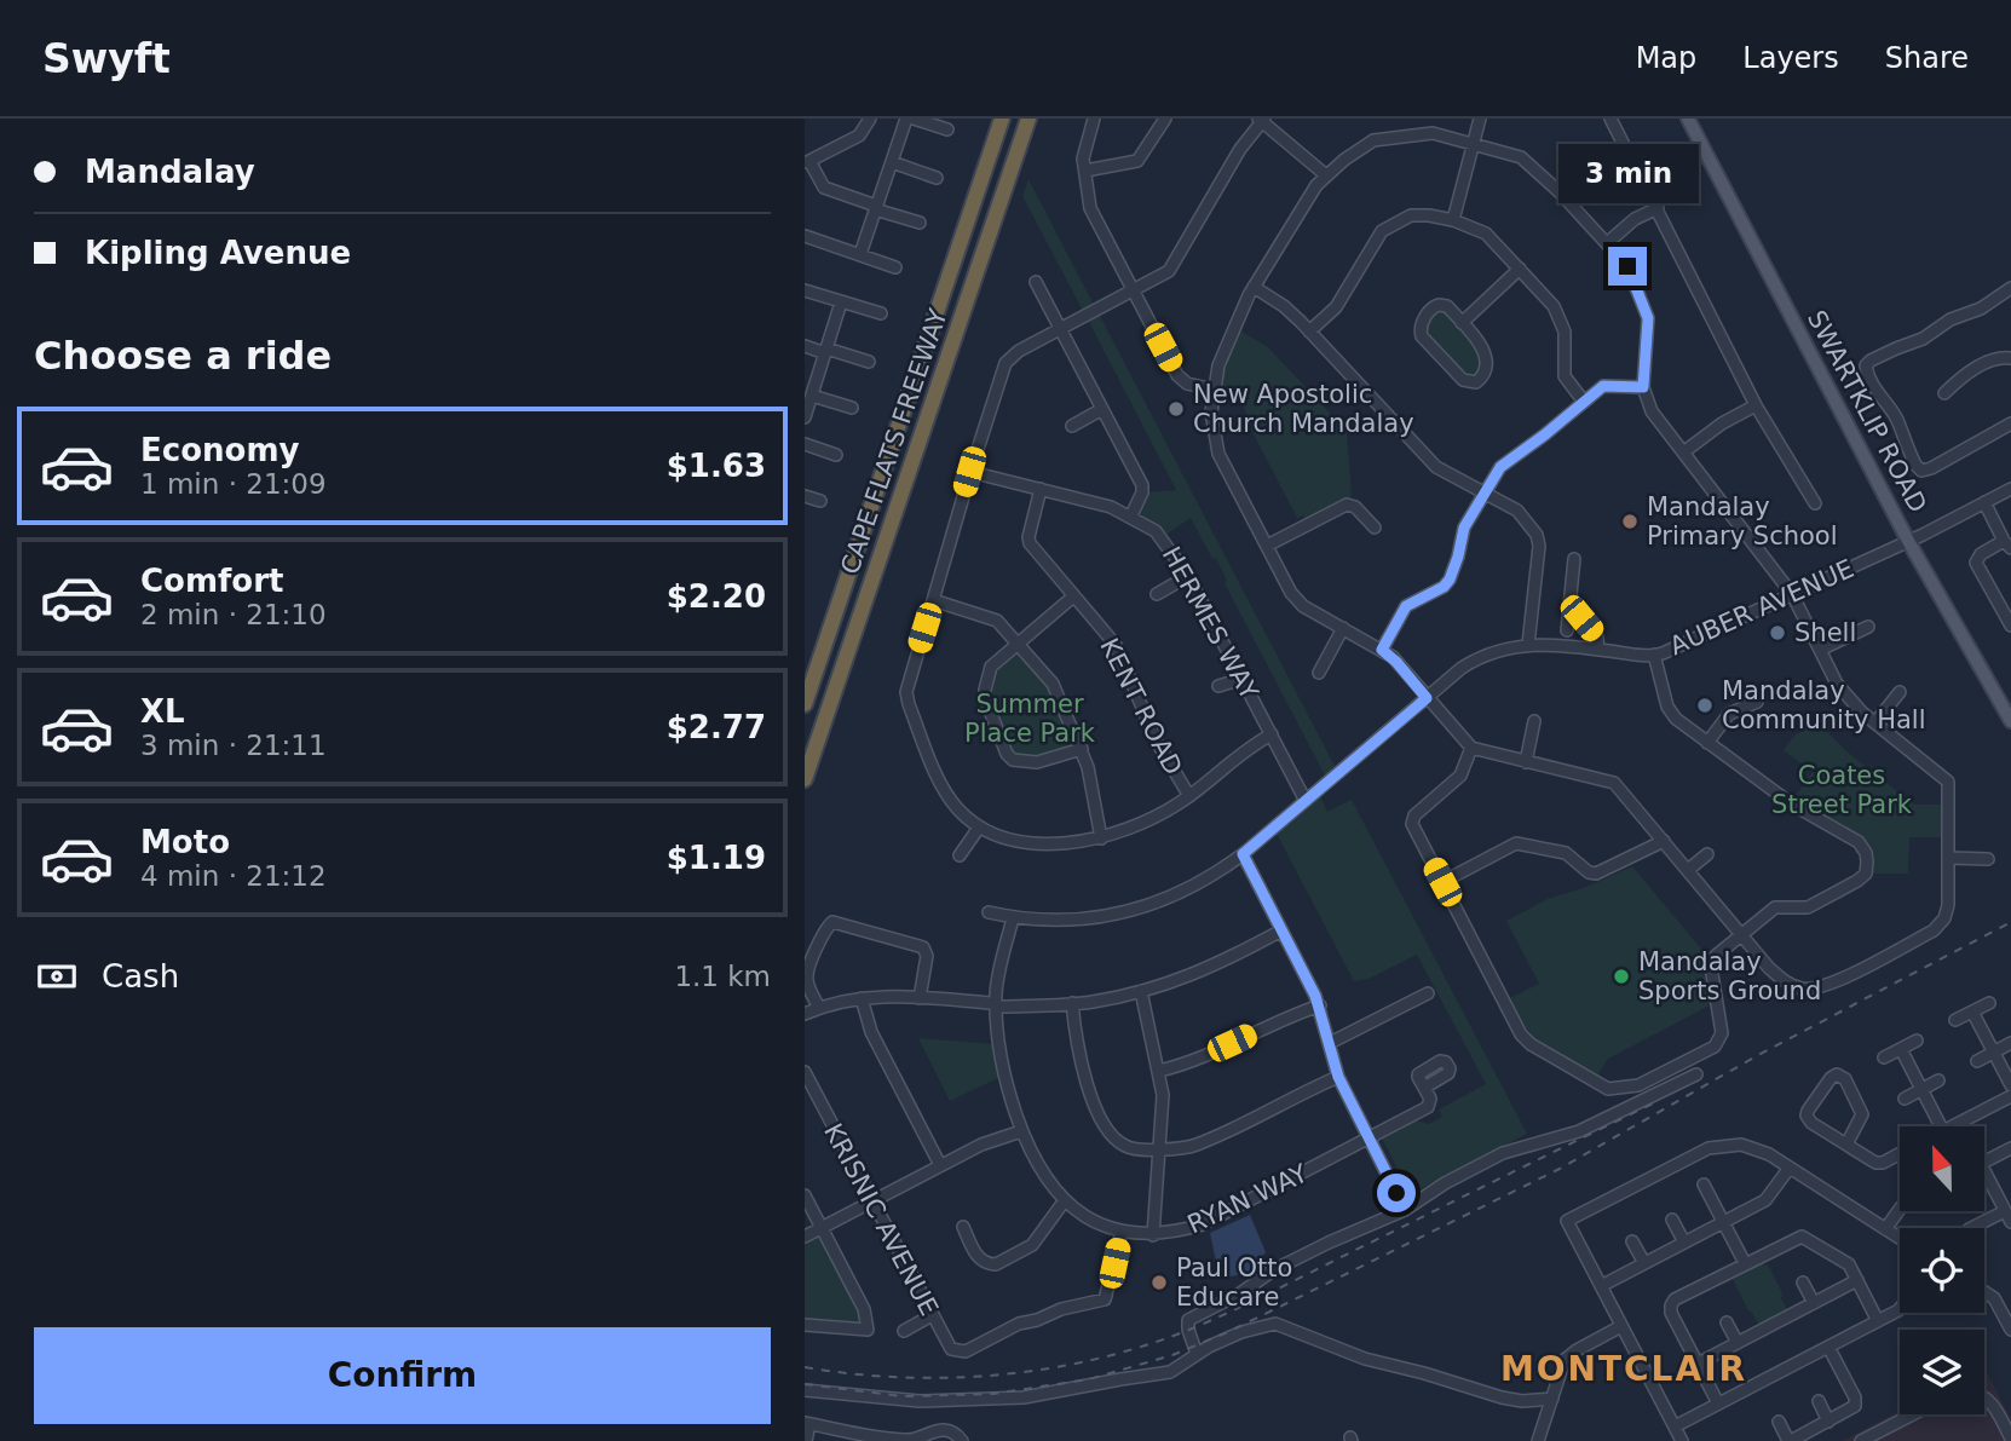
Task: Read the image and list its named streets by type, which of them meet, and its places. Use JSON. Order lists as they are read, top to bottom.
{
  "streets": {
    "highway": ["CAPE FLATS FREEWAY"],
    "main road": ["SWARTKLIP ROAD"],
    "street": [
      "AUBER AVENUE",
      "HERMES WAY",
      "KENT ROAD",
      "RYAN WAY",
      "KRISNIC AVENUE"
    ]
  },
  "crossings": [
    ["SWARTKLIP ROAD", "AUBER AVENUE"],
    ["AUBER AVENUE", "HERMES WAY"],
    ["AUBER AVENUE", "RYAN WAY"],
    ["HERMES WAY", "KENT ROAD"],
    ["RYAN WAY", "KRISNIC AVENUE"]
  ],
  "districts": ["MONTCLAIR"],
  "parks": ["Summer Place Park", "Coates Street Park"],
  "places": [
    "New Apostolic Church Mandalay",
    "Mandalay Primary School",
    "Shell",
    "Mandalay Community Hall",
    "Mandalay Sports Ground",
    "Paul Otto Educare"
  ],
  "north": "top",
  "page": {
    "header": "Swyft",
    "nav": ["Map", "Layers", "Share"],
    "banner": ["Mandalay", "Kipling Avenue"],
    "bubble": "3 min",
    "heading": "Choose a ride",
    "list": [
      {
        "name": "Economy",
        "note": "1 min · 21:09",
        "value": "$1.63"
      },
      {
        "name": "Comfort",
        "note": "2 min · 21:10",
        "value": "$2.20"
      },
      {
        "name": "XL",
        "note": "3 min · 21:11",
        "value": "$2.77"
      },
      {
        "name": "Moto",
        "note": "4 min · 21:12",
        "value": "$1.19"
      }
    ],
    "pay": ["Cash", "1.1 km"],
    "buttons": "Confirm"
  }
}
